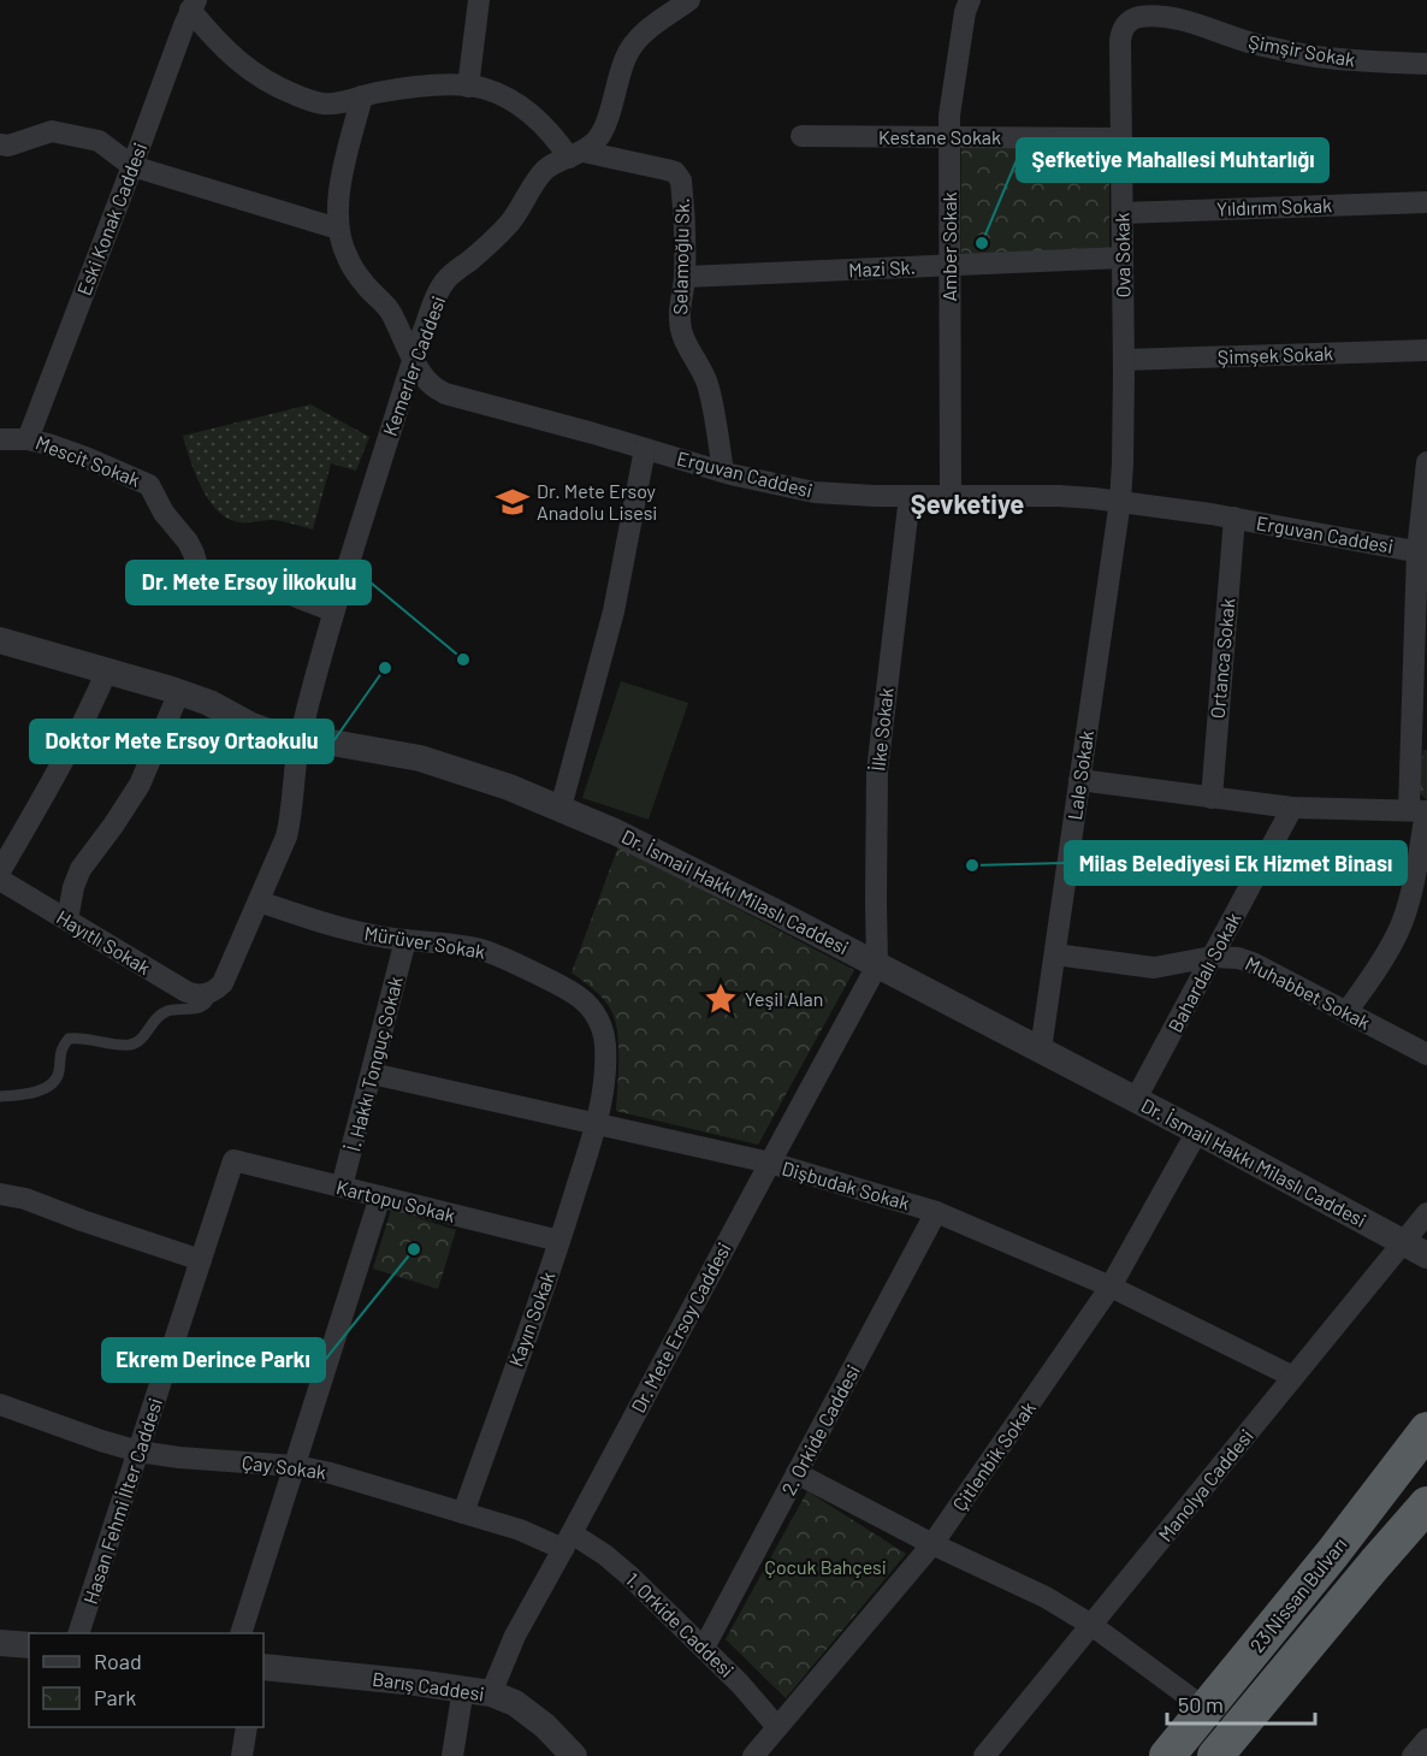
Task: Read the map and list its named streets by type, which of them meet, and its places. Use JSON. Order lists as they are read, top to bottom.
{
  "streets": {
    "highway": ["23 Nissan Bulvarı"],
    "street": [
      "Şimşir Sokak",
      "Kestane Sokak",
      "Yıldırım Sokak",
      "Eski Konak Caddesi",
      "Amber Sokak",
      "Ova Sokak",
      "Selamoğlu Sk.",
      "Mazi Sk.",
      "Şimşek Sokak",
      "Kemerler Caddesi",
      "Mescit Sokak",
      "Erguvan Caddesi",
      "Ortanca Sokak",
      "İlke Sokak",
      "Lale Sokak",
      "Dr. İsmail Hakkı Milaslı Caddesi",
      "Hayıtlı Sokak",
      "Mürüver Sokak",
      "Bahardalı Sokak",
      "Muhabbet Sokak",
      "İ. Hakkı Tonguç Sokak",
      "Dişbudak Sokak",
      "Kartopu Sokak",
      "Kayın Sokak",
      "Dr. Mete Ersoy Caddesi",
      "2. Orkide Caddesi",
      "Çitlenbik Sokak",
      "Çay Sokak",
      "Manolya Caddesi",
      "Hasan Fehmi İlter Caddesi",
      "1. Orkide Caddesi",
      "Barış Caddesi"
    ]
  },
  "crossings": [
    ["Şimşir Sokak", "Ova Sokak"],
    ["Kestane Sokak", "Amber Sokak"],
    ["Kestane Sokak", "Ova Sokak"],
    ["Yıldırım Sokak", "Ova Sokak"],
    ["Eski Konak Caddesi", "Mescit Sokak"],
    ["Amber Sokak", "Mazi Sk."],
    ["Amber Sokak", "Erguvan Caddesi"],
    ["Ova Sokak", "Mazi Sk."],
    ["Ova Sokak", "Şimşek Sokak"],
    ["Ova Sokak", "Erguvan Caddesi"],
    ["Ova Sokak", "Lale Sokak"],
    ["Selamoğlu Sk.", "Mazi Sk."],
    ["Selamoğlu Sk.", "Kemerler Caddesi"],
    ["Selamoğlu Sk.", "Erguvan Caddesi"],
    ["Kemerler Caddesi", "Mescit Sokak"],
    ["Kemerler Caddesi", "Erguvan Caddesi"],
    ["Kemerler Caddesi", "Dr. İsmail Hakkı Milaslı Caddesi"],
    ["Erguvan Caddesi", "Ortanca Sokak"],
    ["Erguvan Caddesi", "İlke Sokak"],
    ["Erguvan Caddesi", "Lale Sokak"],
    ["İlke Sokak", "Dr. İsmail Hakkı Milaslı Caddesi"],
    ["İlke Sokak", "Dr. Mete Ersoy Caddesi"],
    ["Lale Sokak", "Dr. İsmail Hakkı Milaslı Caddesi"],
    ["Lale Sokak", "Muhabbet Sokak"],
    ["Dr. İsmail Hakkı Milaslı Caddesi", "Bahardalı Sokak"],
    ["Dr. İsmail Hakkı Milaslı Caddesi", "Dr. Mete Ersoy Caddesi"],
    ["Dr. İsmail Hakkı Milaslı Caddesi", "Çitlenbik Sokak"],
    ["Dr. İsmail Hakkı Milaslı Caddesi", "Manolya Caddesi"],
    ["Mürüver Sokak", "İ. Hakkı Tonguç Sokak"],
    ["Mürüver Sokak", "Dişbudak Sokak"],
    ["Mürüver Sokak", "Kayın Sokak"],
    ["Bahardalı Sokak", "Muhabbet Sokak"],
    ["İ. Hakkı Tonguç Sokak", "Dişbudak Sokak"],
    ["İ. Hakkı Tonguç Sokak", "Kartopu Sokak"],
    ["Dişbudak Sokak", "Kayın Sokak"],
    ["Dişbudak Sokak", "Dr. Mete Ersoy Caddesi"],
    ["Dişbudak Sokak", "2. Orkide Caddesi"],
    ["Dişbudak Sokak", "Çitlenbik Sokak"],
    ["Dişbudak Sokak", "Manolya Caddesi"],
    ["Kartopu Sokak", "Kayın Sokak"],
    ["Kartopu Sokak", "Hasan Fehmi İlter Caddesi"],
    ["Kayın Sokak", "Çay Sokak"],
    ["Dr. Mete Ersoy Caddesi", "Çay Sokak"],
    ["Dr. Mete Ersoy Caddesi", "1. Orkide Caddesi"],
    ["Dr. Mete Ersoy Caddesi", "Barış Caddesi"],
    ["2. Orkide Caddesi", "1. Orkide Caddesi"],
    ["Çitlenbik Sokak", "1. Orkide Caddesi"],
    ["Çay Sokak", "Hasan Fehmi İlter Caddesi"],
    ["Çay Sokak", "1. Orkide Caddesi"]
  ],
  "districts": ["Şevketiye"],
  "parks": ["Çocuk Bahçesi"],
  "places": {
    "other": [
      "Şefketiye Mahallesi Muhtarlığı",
      "Dr. Mete Ersoy İlkokulu",
      "Doktor Mete Ersoy Ortaokulu",
      "Milas Belediyesi Ek Hizmet Binası",
      "Ekrem Derince Parkı"
    ],
    "school or university": ["Dr. Mete Ersoy Anadolu Lisesi"],
    "place": ["Yeşil Alan"]
  },
  "legend": ["Road", "Park"],
  "scale_bar": "50 m"
}
